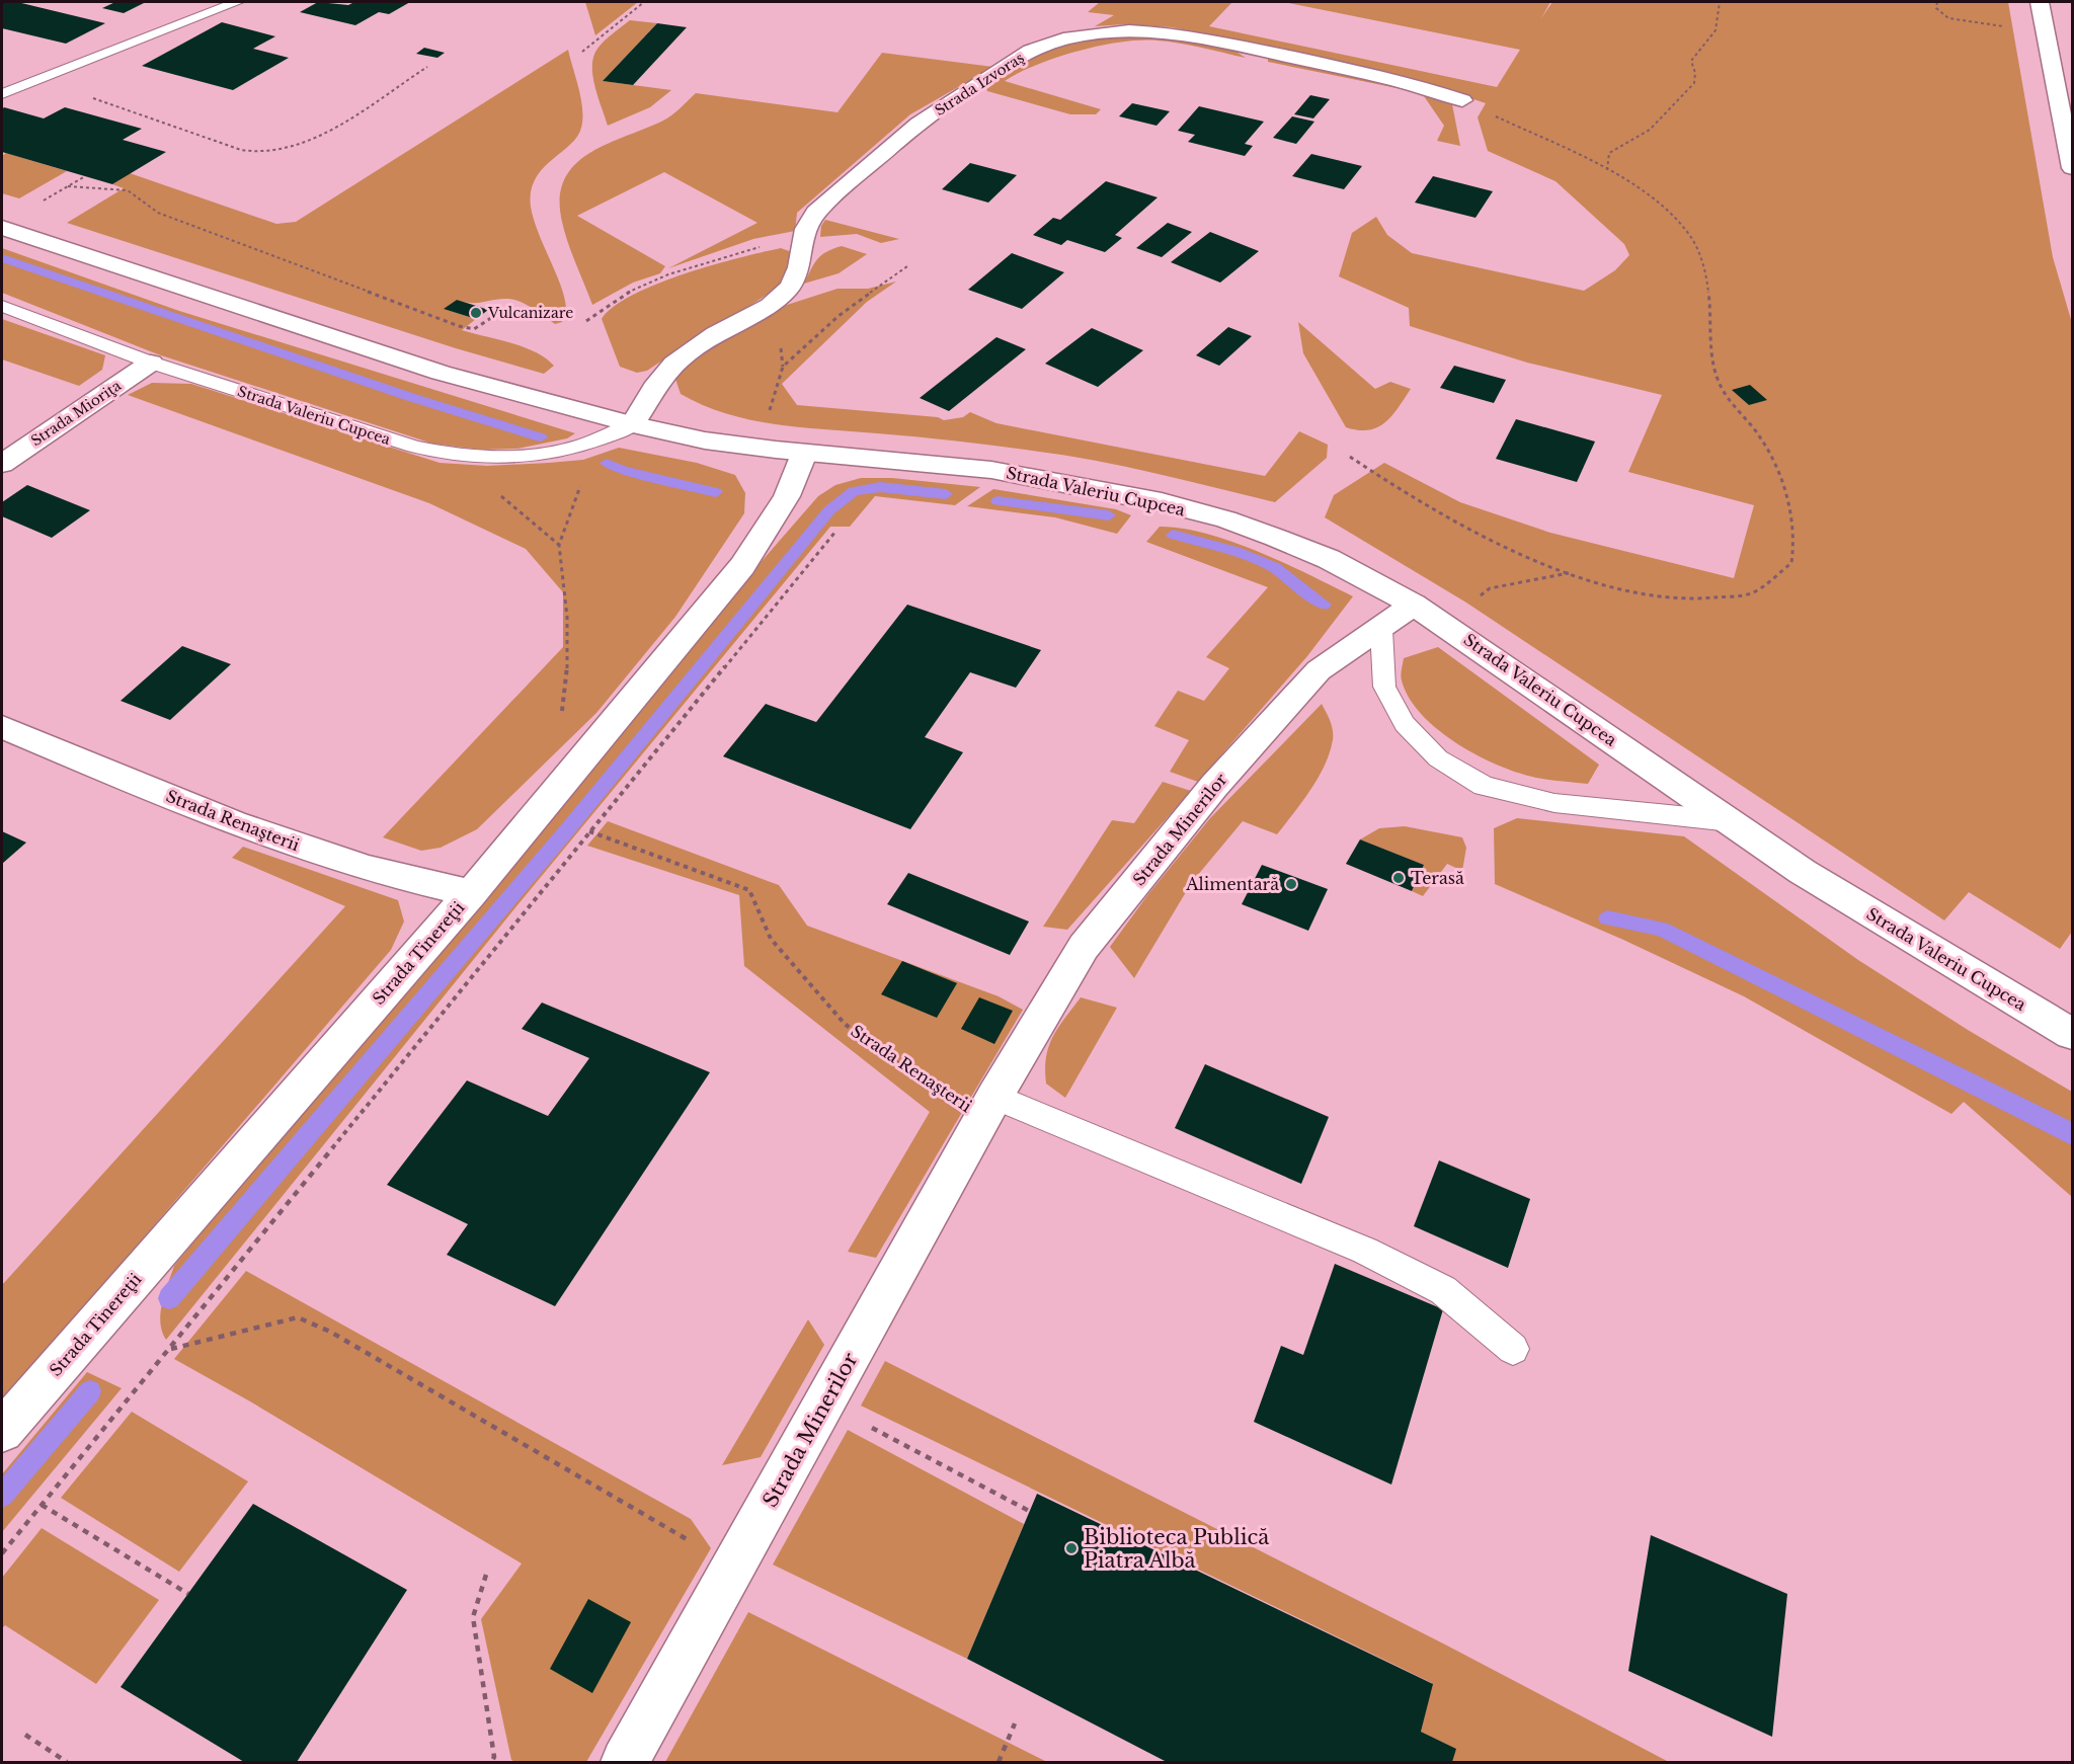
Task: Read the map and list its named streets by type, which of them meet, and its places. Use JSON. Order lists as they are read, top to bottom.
{
  "streets": {
    "street": [
      "Strada Izvoraş",
      "Strada Mioriţa",
      "Strada Valeriu Cupcea",
      "Strada Renaşterii",
      "Strada Minerilor",
      "Strada Tinereţii"
    ]
  },
  "crossings": [
    ["Strada Izvoraş", "Strada Valeriu Cupcea"],
    ["Strada Mioriţa", "Strada Valeriu Cupcea"],
    ["Strada Valeriu Cupcea", "Strada Minerilor"],
    ["Strada Valeriu Cupcea", "Strada Tinereţii"],
    ["Strada Renaşterii", "Strada Minerilor"],
    ["Strada Renaşterii", "Strada Tinereţii"]
  ],
  "places": [
    "Vulcanizare",
    "Terasă",
    "Alimentară",
    "Biblioteca Publică Piatra Albă"
  ]
}
